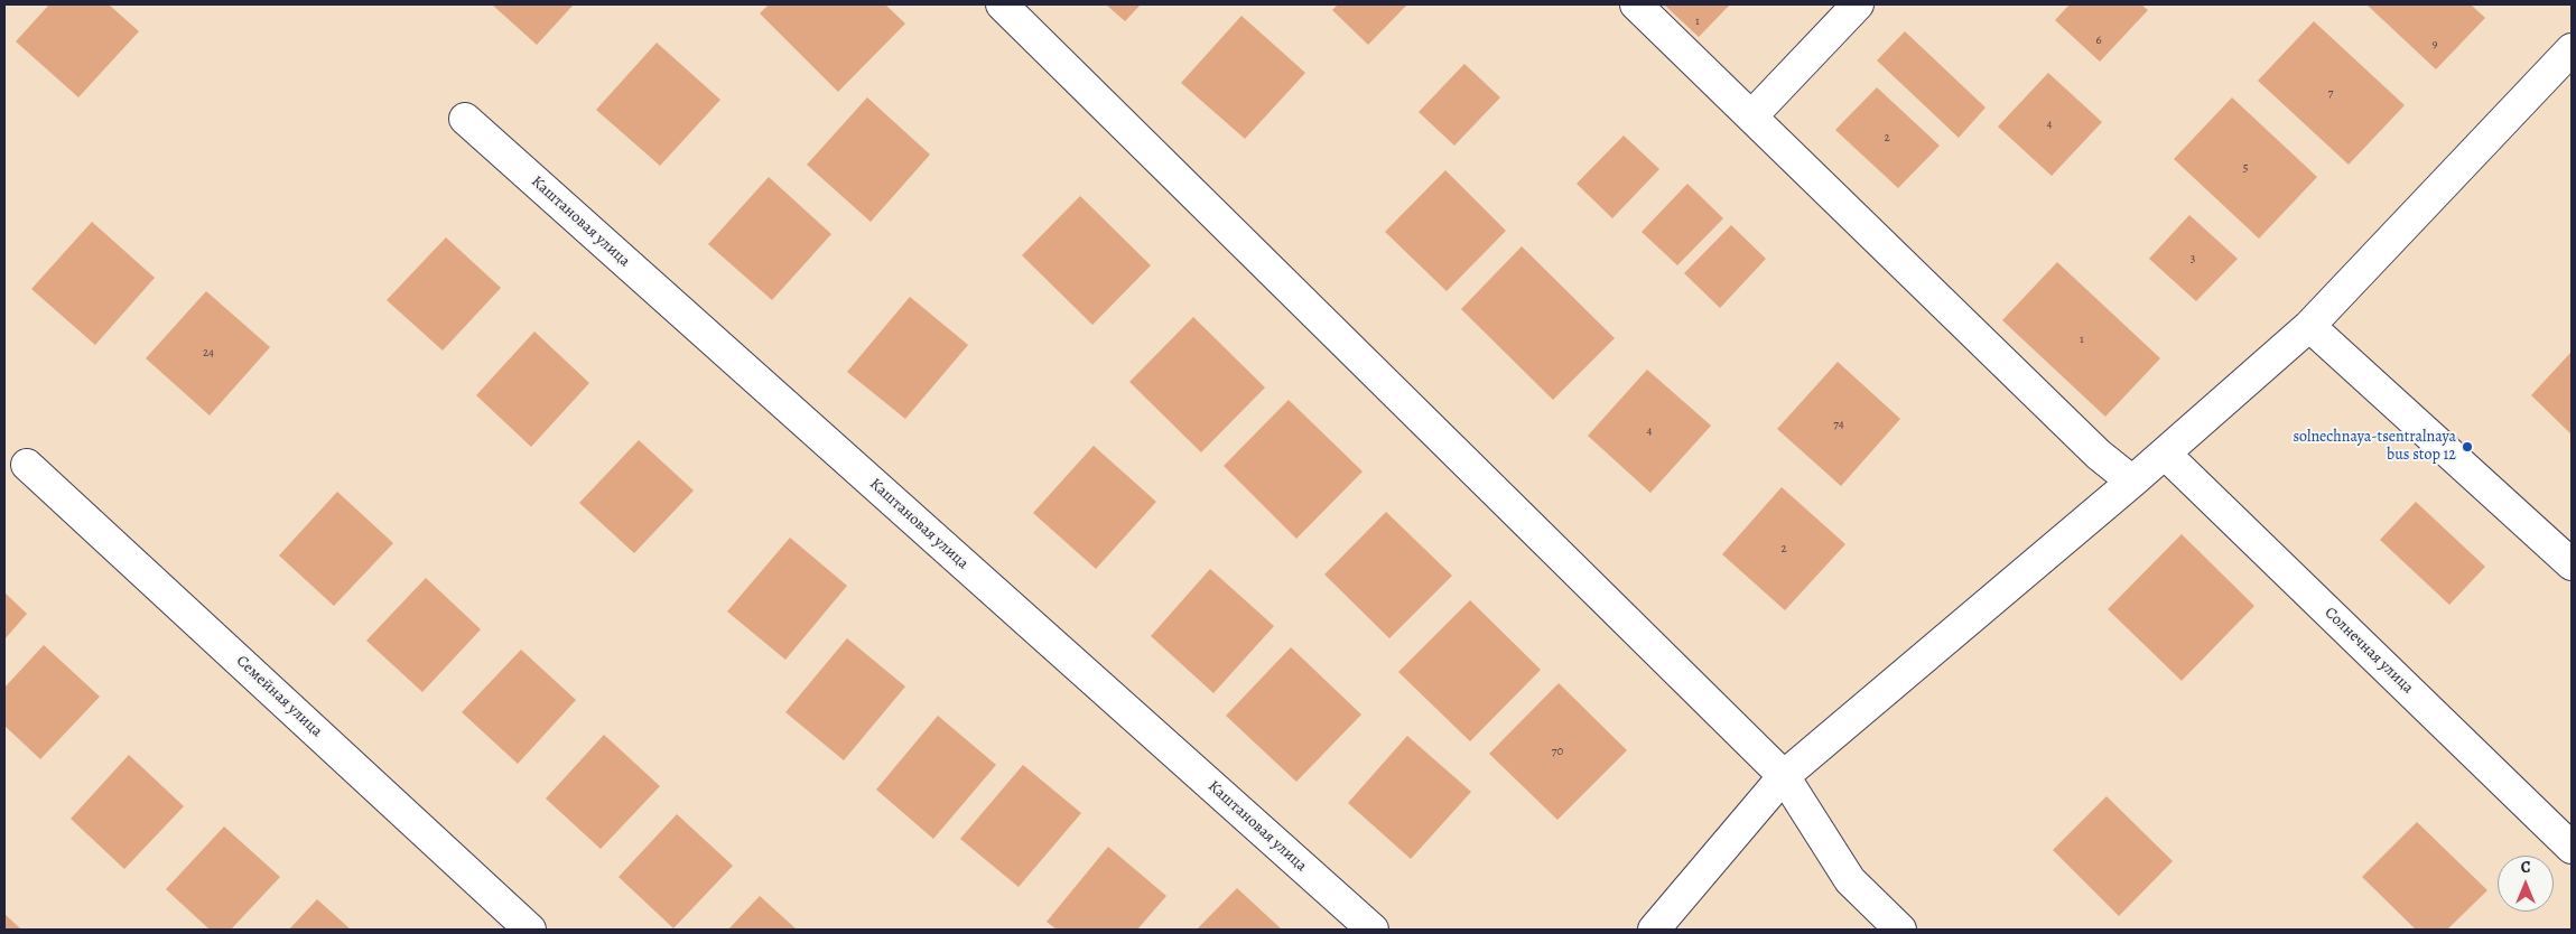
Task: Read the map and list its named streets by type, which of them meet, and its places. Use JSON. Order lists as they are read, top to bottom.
{
  "streets": {
    "street": ["Каштановая улица", "Солнечная улица", "Семейная улица"]
  },
  "places": ["solnechnaya-tsentralnaya bus stop 12"],
  "house_numbers": [
    "1",
    "6",
    "9",
    "7",
    "4",
    "2",
    "5",
    "3",
    "1",
    "24",
    "74",
    "4",
    "2",
    "70"
  ],
  "north": "top"
}
